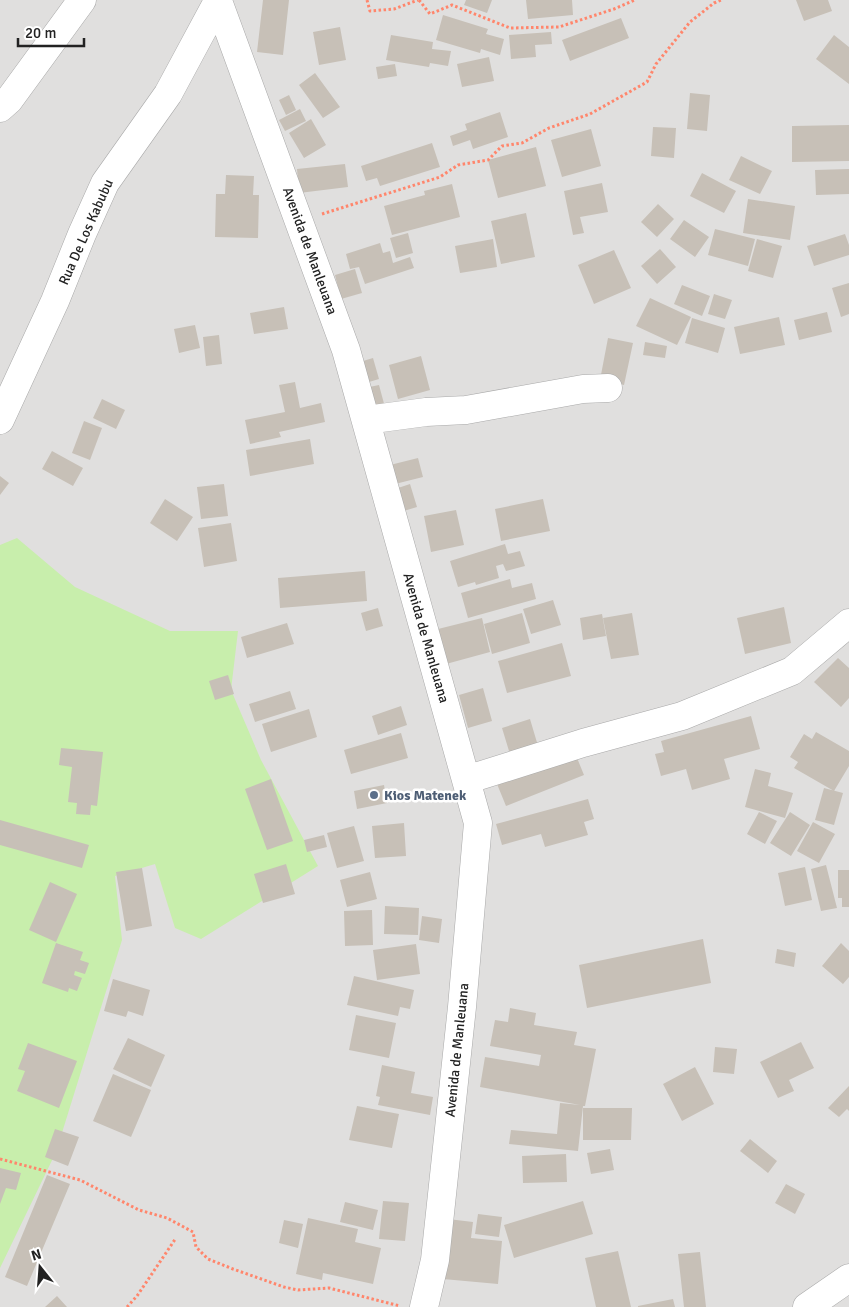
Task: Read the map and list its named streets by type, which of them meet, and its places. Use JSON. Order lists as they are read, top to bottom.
{
  "streets": {
    "street": ["Rua De Los Kabubu", "Avenida de Manleuana"]
  },
  "crossings": [
    ["Rua De Los Kabubu", "Avenida de Manleuana"]
  ],
  "places": ["Kios Matenek"],
  "scale_bar": "20 m",
  "north": "top"
}
